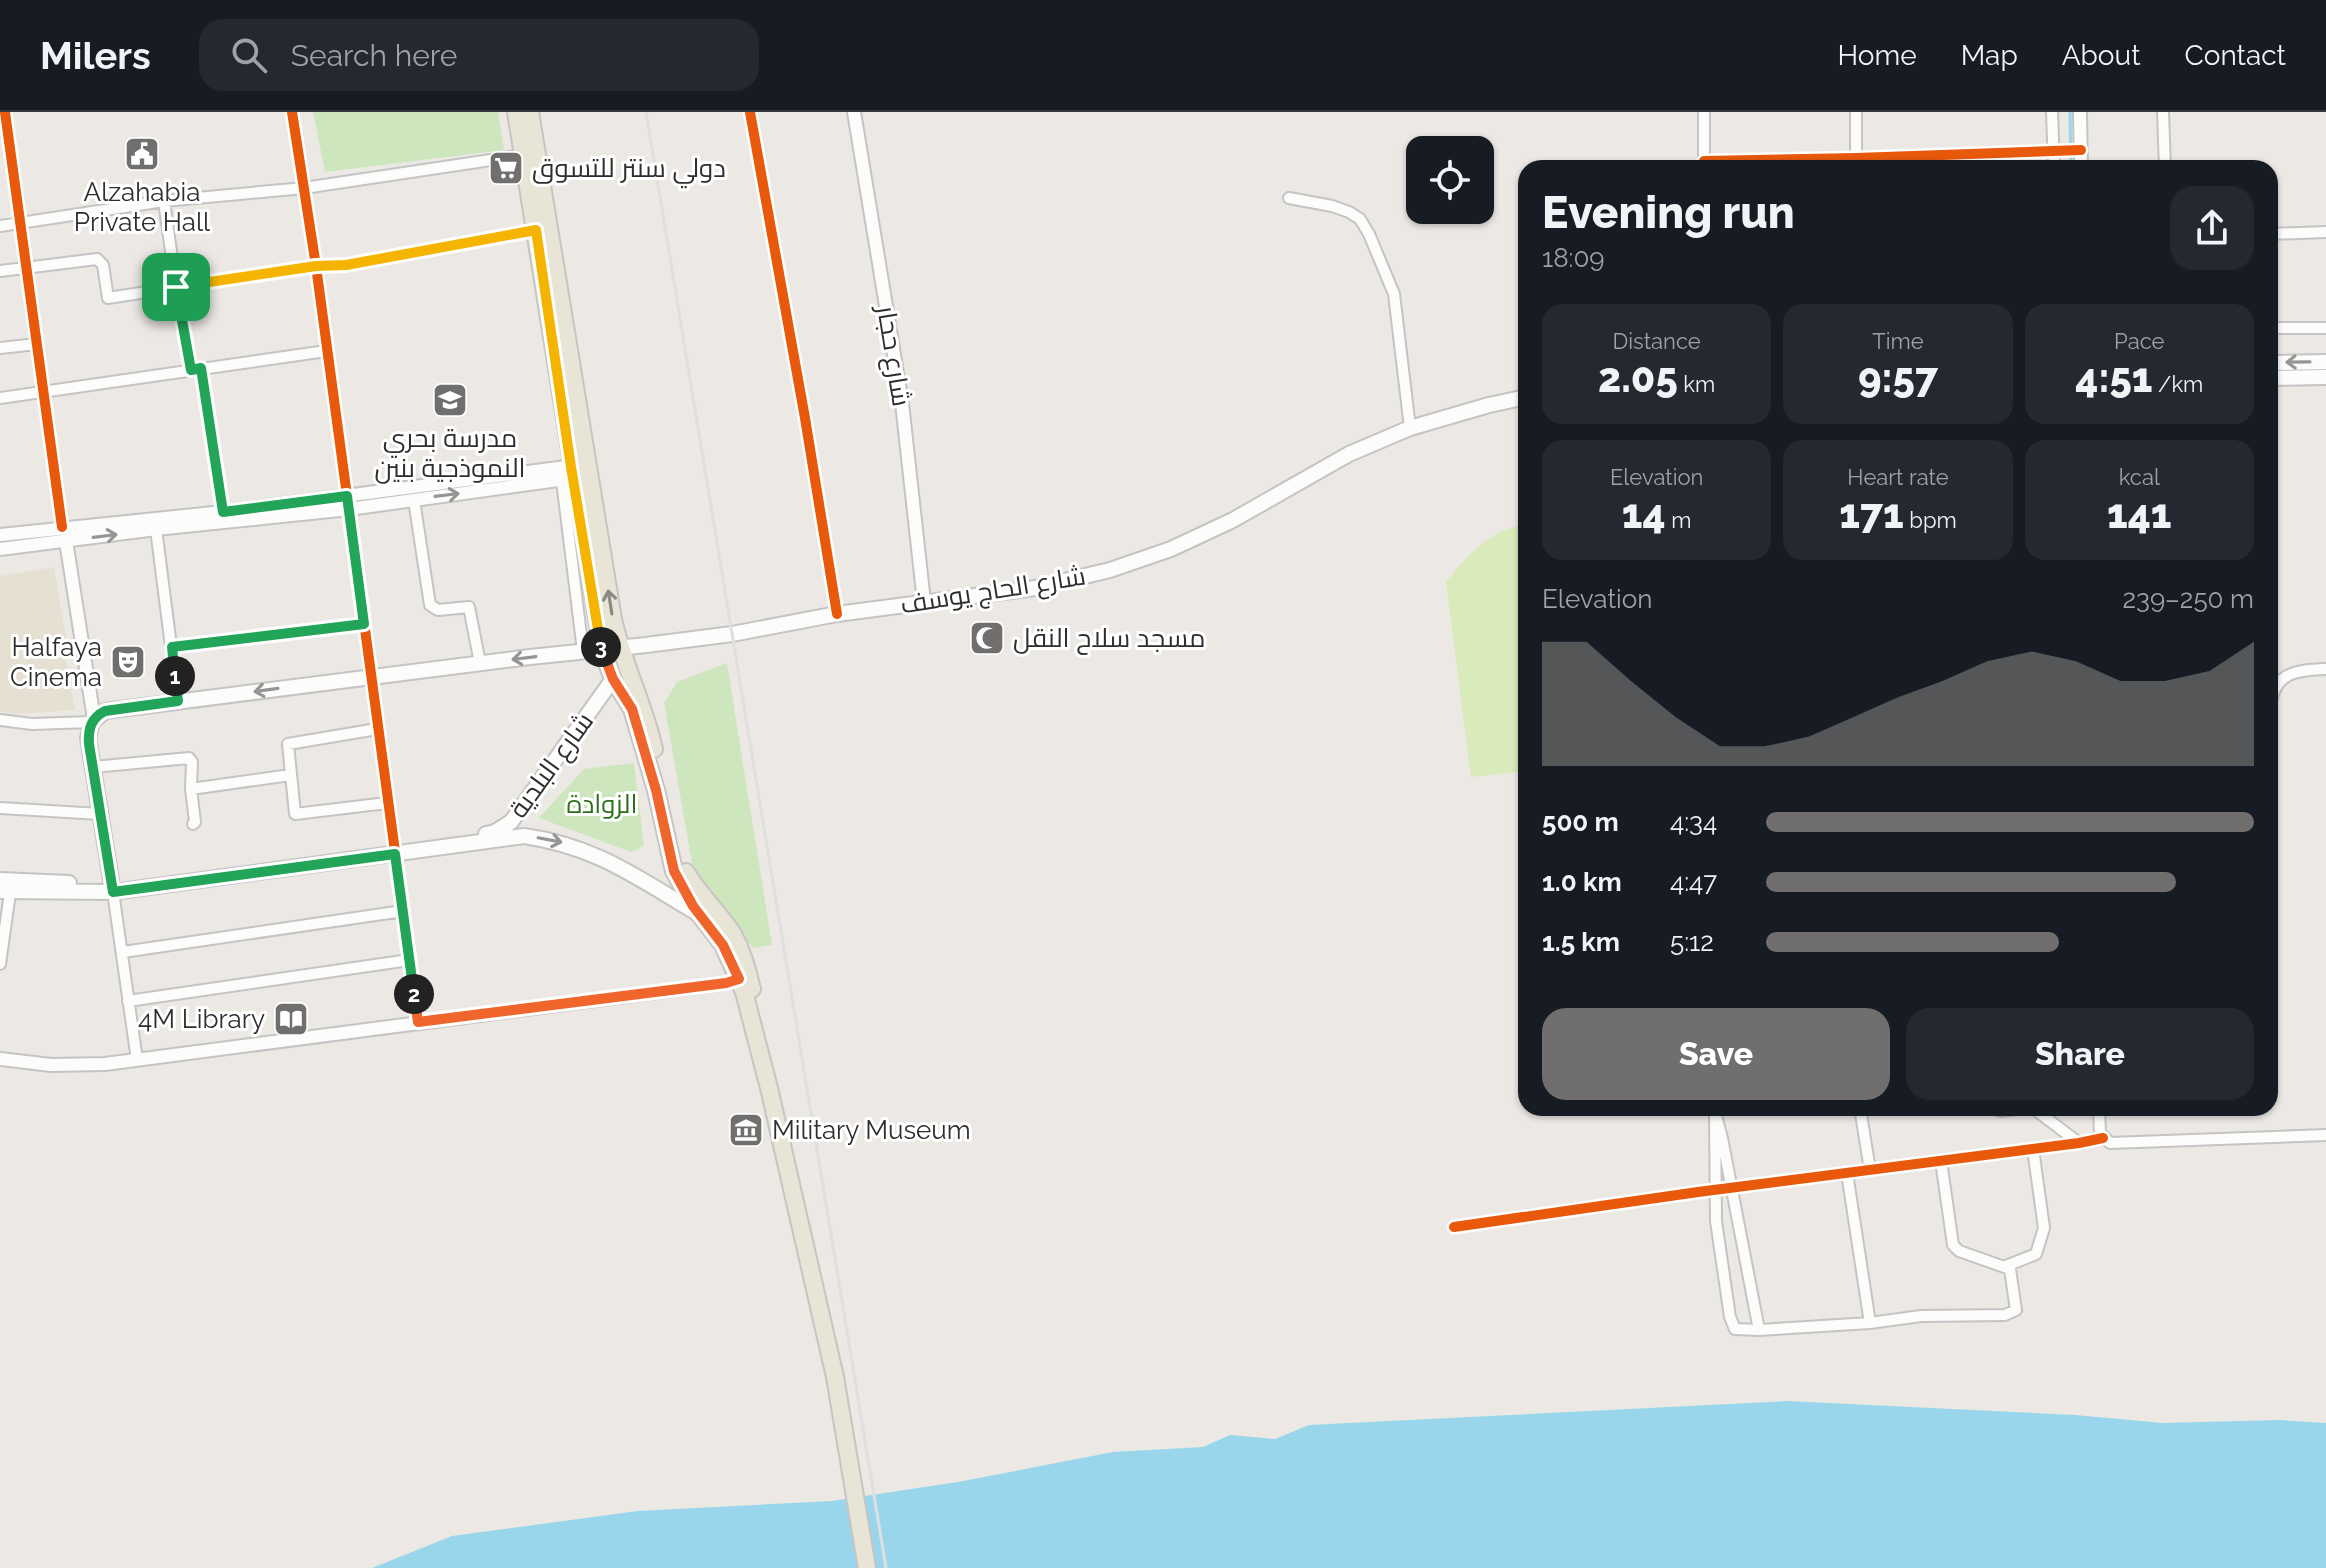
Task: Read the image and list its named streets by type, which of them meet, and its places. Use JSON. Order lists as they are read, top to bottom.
{
  "streets": {
    "main road": ["شارع الحاج يوسف", "شارع البلدية"],
    "street": ["شارع حجار"]
  },
  "crossings": [
    ["شارع حجار", "شارع الحاج يوسف"]
  ],
  "parks": ["الزوادة"],
  "places": {
    "public building": ["Alzahabia Private Hall"],
    "supermarket": ["دولي سنتر للتسوق"],
    "school or university": ["مدرسة بحري النموذجية بنين"],
    "mosque": ["مسجد سلاح النقل"],
    "theatre": ["Halfaya Cinema"],
    "library": ["4M Library"],
    "museum": ["Military Museum"]
  },
  "page": {
    "header": "Milers",
    "search": "Search here",
    "nav": [
      "Home",
      "Map",
      "About",
      "Contact"
    ],
    "heading": ["Evening run", "18:09"],
    "stats": [
      ["Distance", "2.05 km"],
      ["Time", "9:57"],
      ["Pace", "4:51 /km"],
      ["Elevation", "14 m"],
      ["Heart rate", "171 bpm"],
      ["kcal", "141"]
    ],
    "chart": ["Elevation", "239–250 m"],
    "pins": ["3", "1", "2"],
    "list": [
      {
        "name": "500 m",
        "note": "4:34"
      },
      {
        "name": "1.0 km",
        "note": "4:47"
      },
      {
        "name": "1.5 km",
        "note": "5:12"
      }
    ],
    "buttons": ["Save", "Share"]
  }
}
